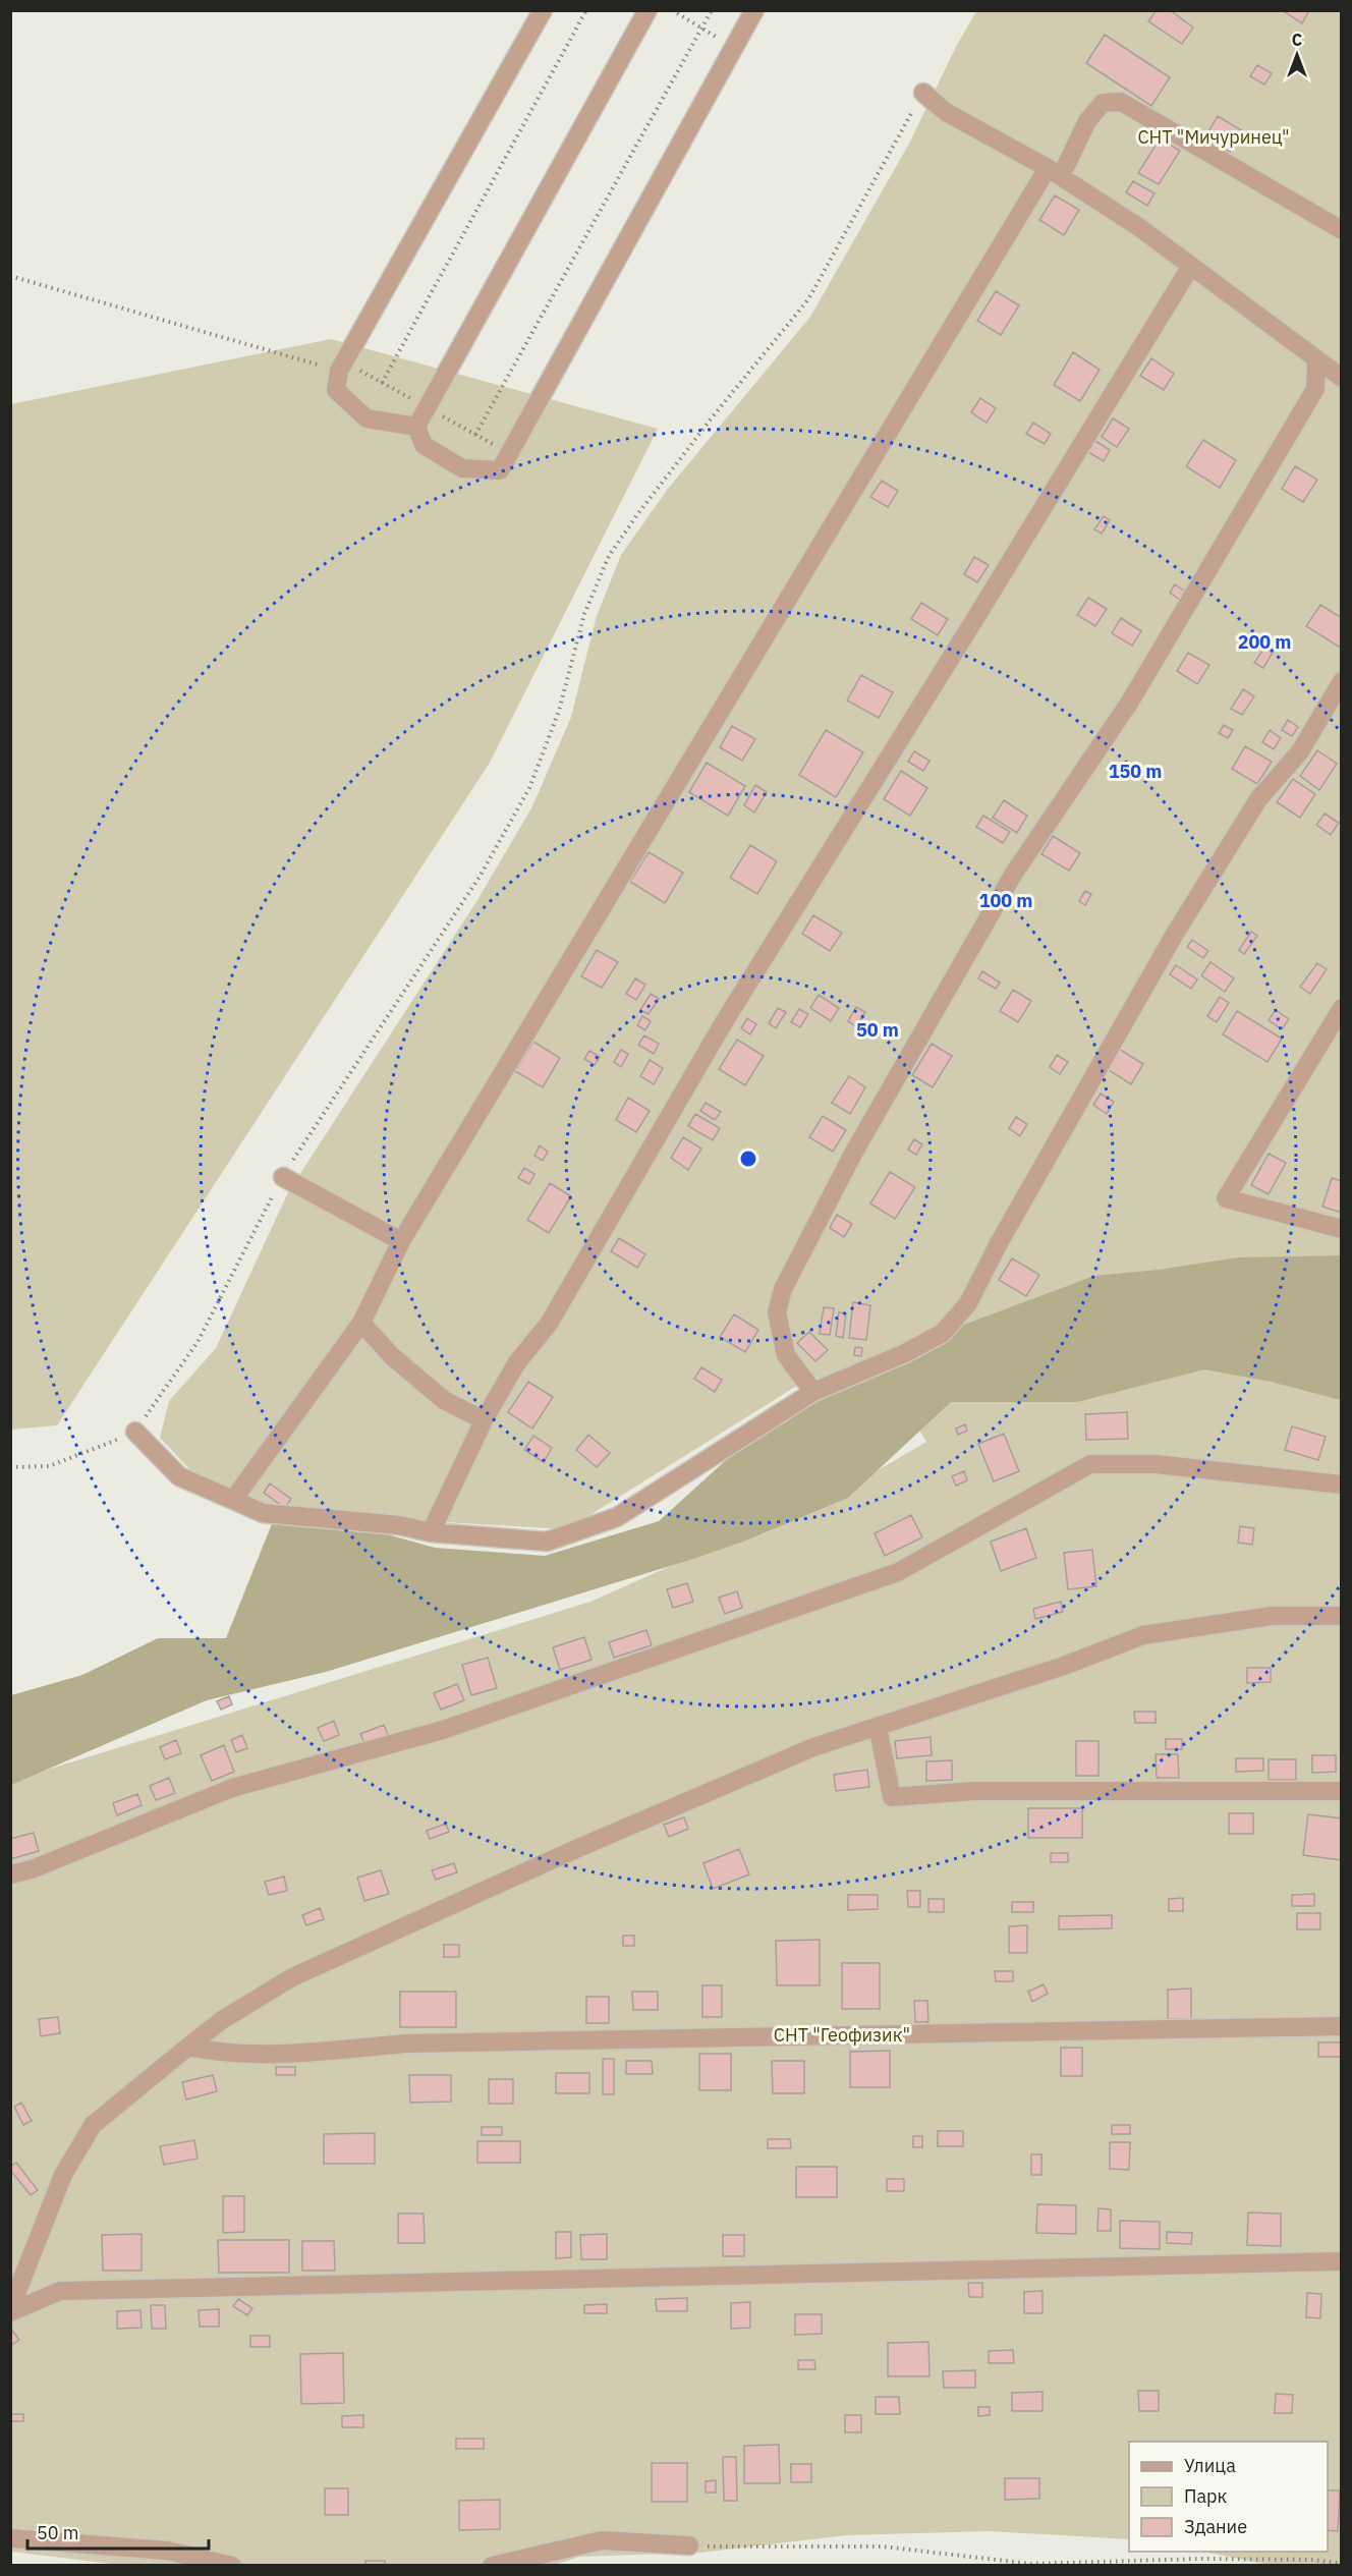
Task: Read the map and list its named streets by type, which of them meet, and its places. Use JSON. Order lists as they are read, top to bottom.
{
  "parks": ["СНТ \"Мичуринец\"", "СНТ \"Геофизик\""],
  "legend": ["Улица", "Парк", "Здание"],
  "scale_bar": "50 m",
  "north": "top",
  "rings": [
    "200 m",
    "150 m",
    "100 m",
    "50 m"
  ]
}
